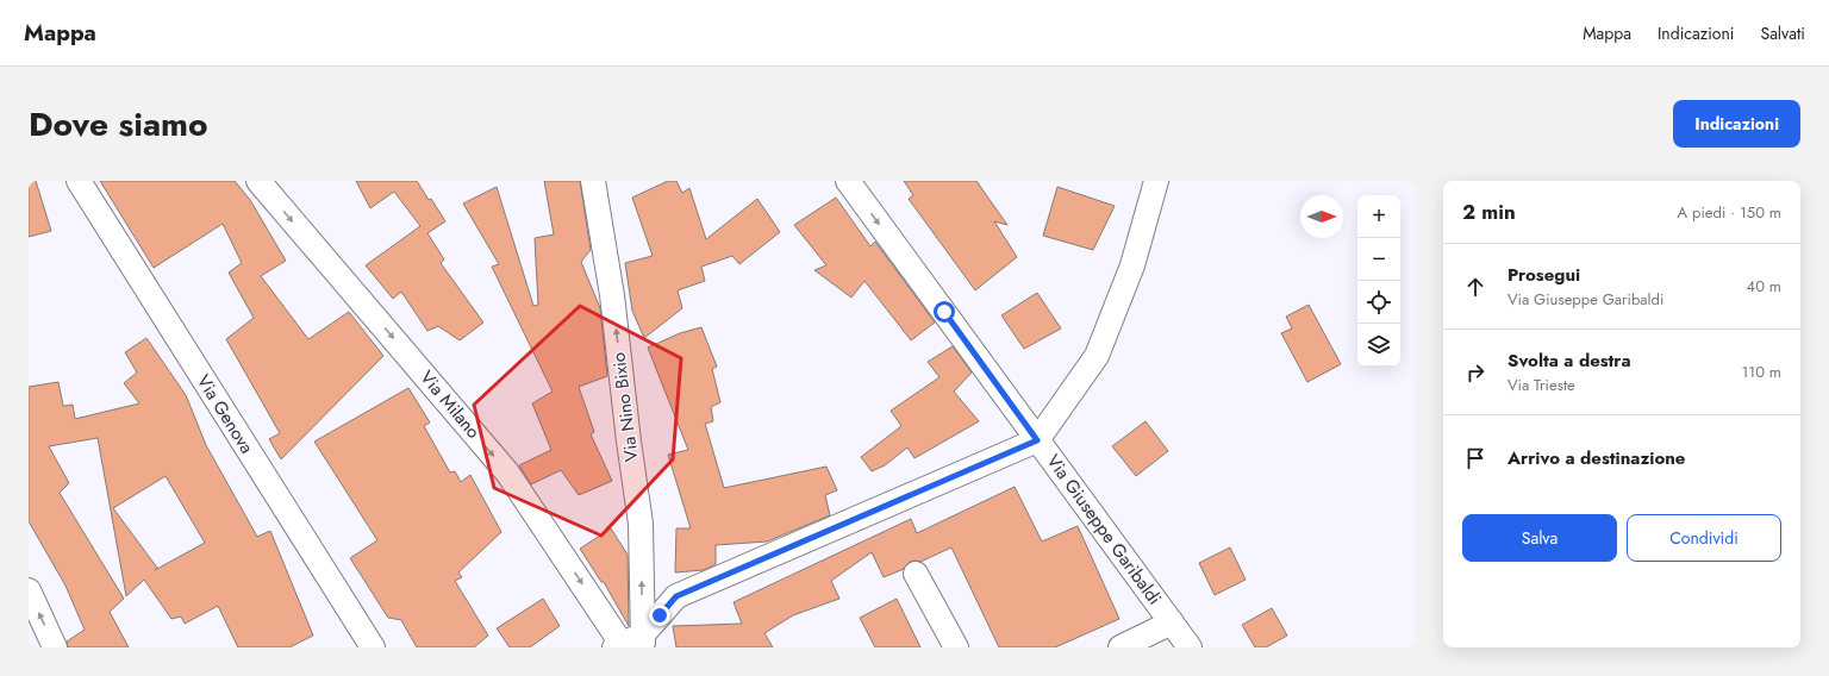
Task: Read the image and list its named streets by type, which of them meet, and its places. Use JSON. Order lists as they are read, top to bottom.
{
  "streets": {
    "street": [
      "Via Milano",
      "Via Nino Bixio",
      "Via Genova",
      "Via Giuseppe Garibaldi"
    ]
  },
  "crossings": [
    ["Via Milano", "Via Nino Bixio"]
  ],
  "one_way": ["Via Milano", "Via Nino Bixio", "Via Giuseppe Garibaldi"],
  "north": "right",
  "page": {
    "header": "Mappa",
    "nav": ["Mappa", "Indicazioni", "Salvati"],
    "title": "Dove siamo",
    "buttons": [
      "Indicazioni",
      ["Salva", "Condividi"]
    ],
    "heading": ["2 min", "A piedi · 150 m"],
    "map_buttons": ["+", "−"],
    "list": [
      ["Prosegui", "Via Giuseppe Garibaldi", "40 m"],
      ["Svolta a destra", "Via Trieste", "110 m"],
      "Arrivo a destinazione"
    ]
  }
}
